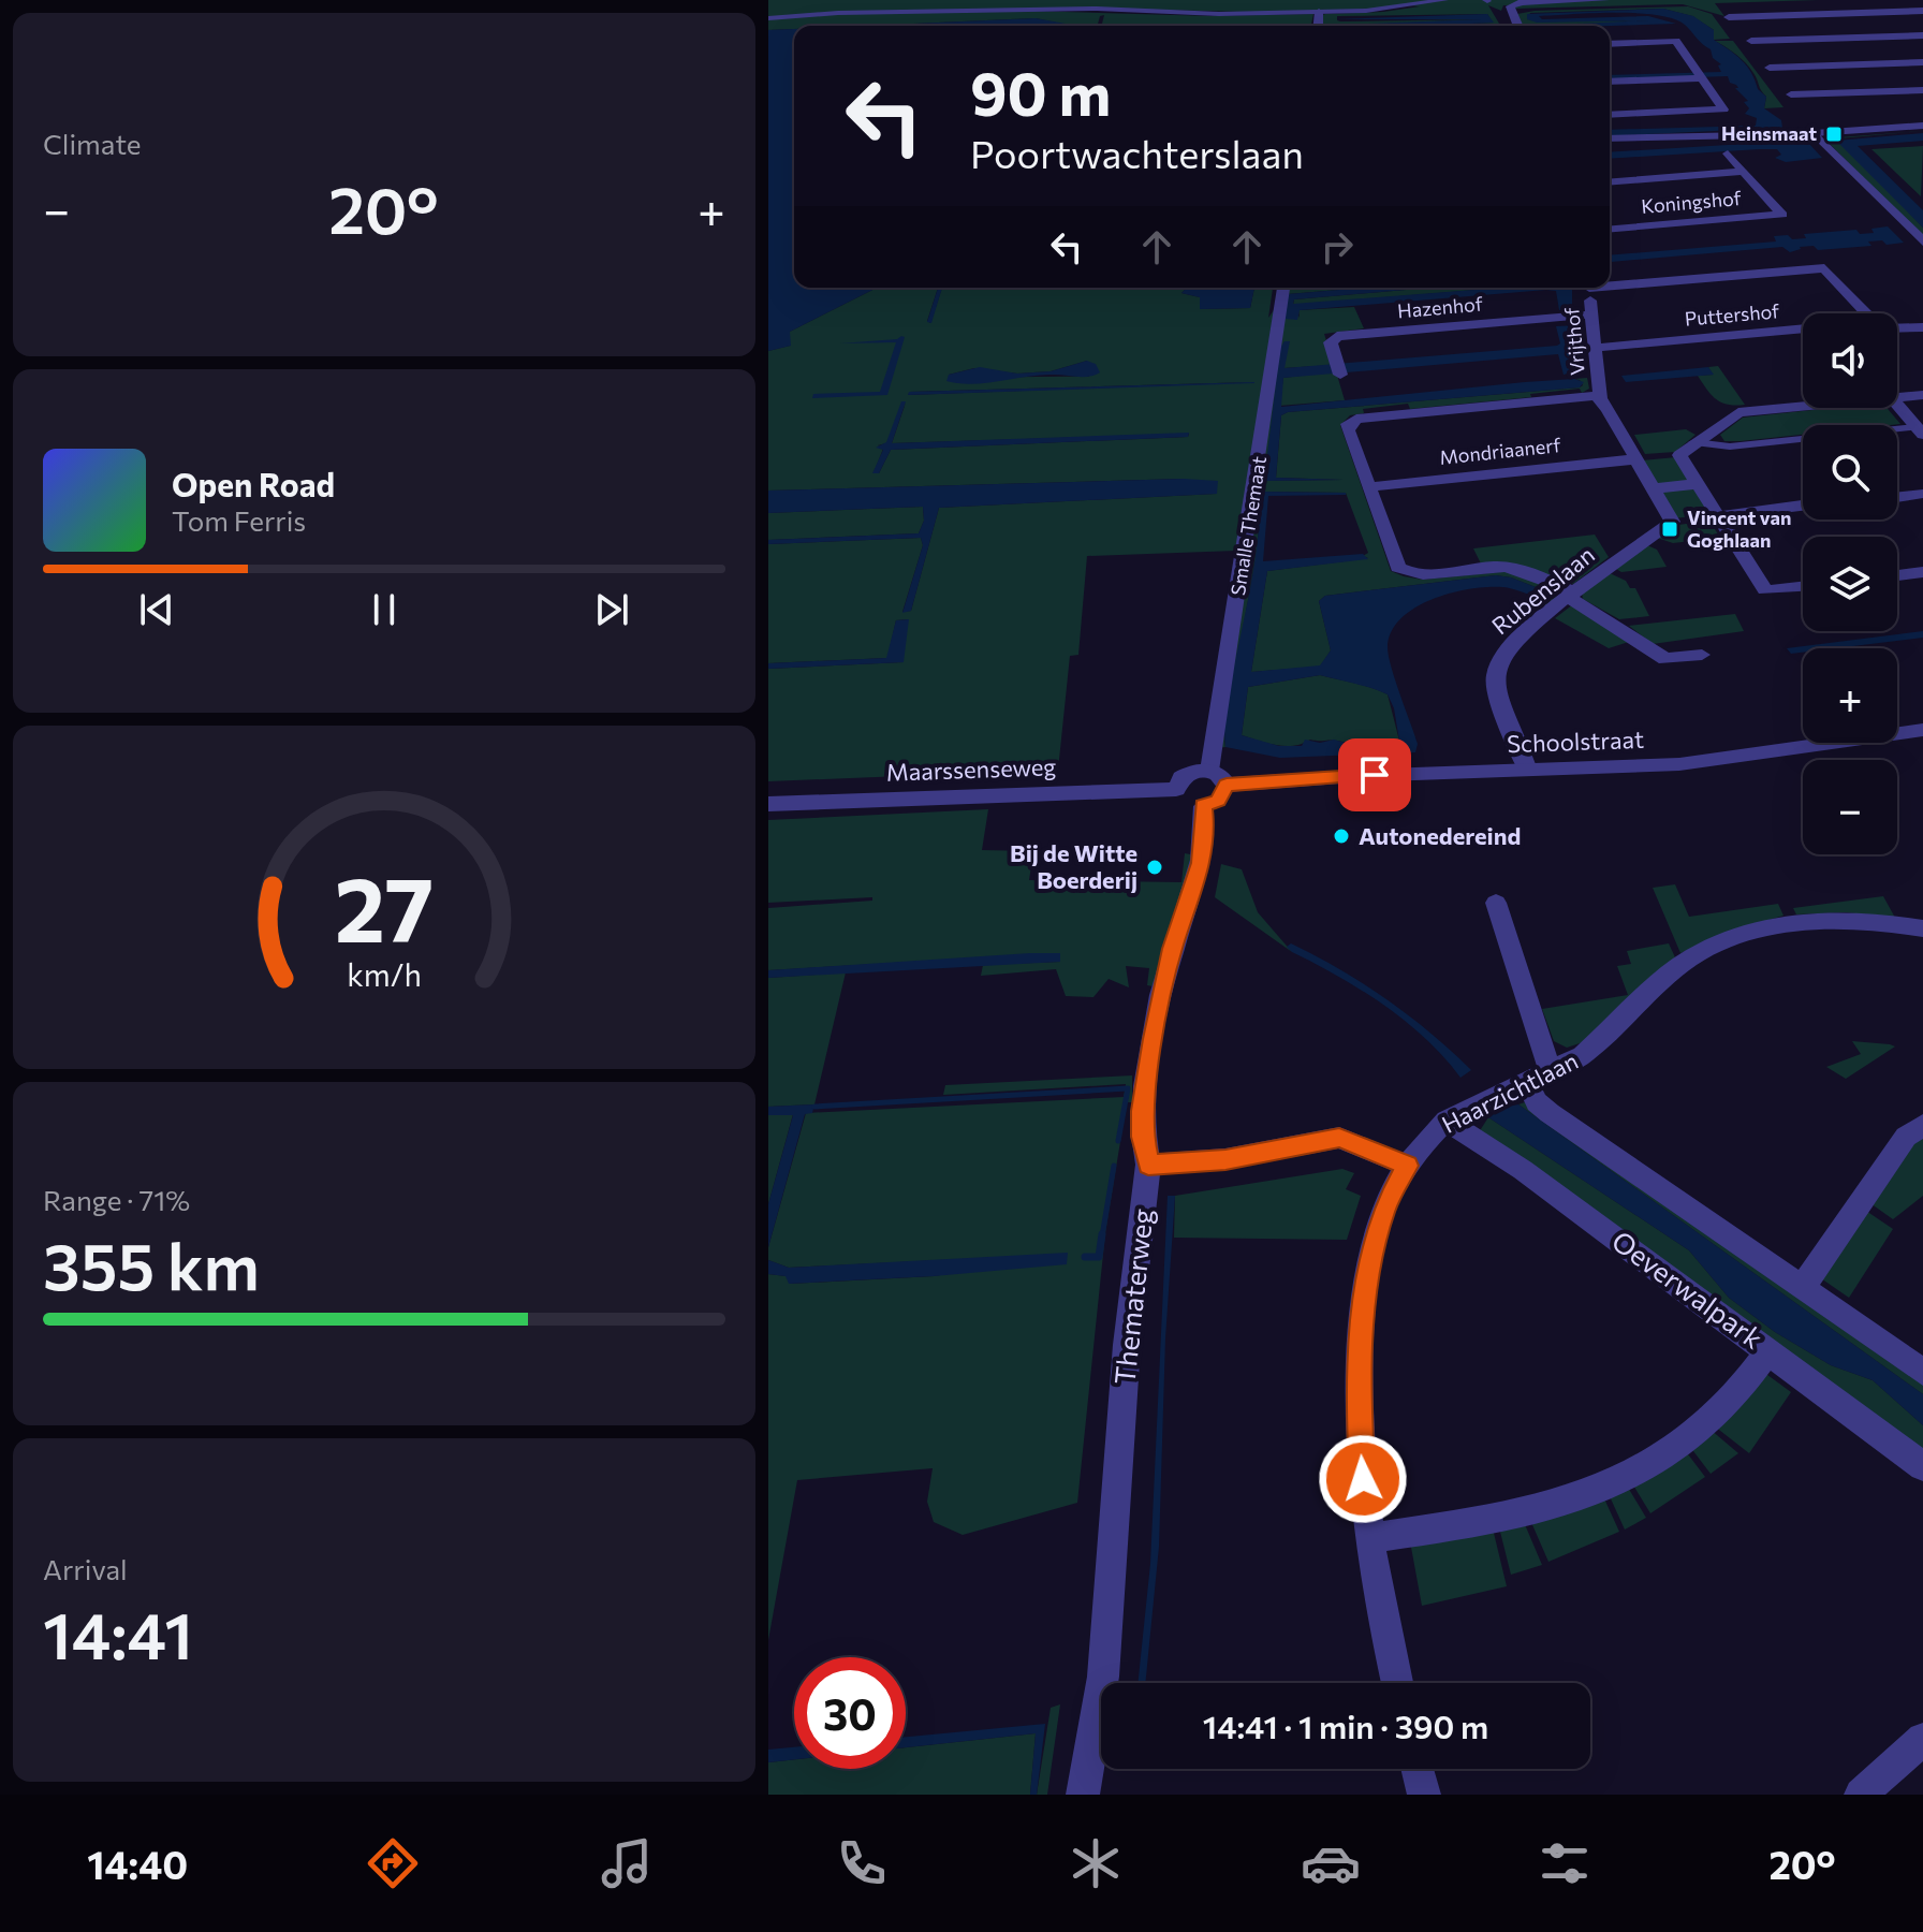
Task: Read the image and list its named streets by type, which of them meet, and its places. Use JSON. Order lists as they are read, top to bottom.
{
  "streets": {
    "street": [
      "Koningshof",
      "Hazenhof",
      "Puttershof",
      "Vrijthof",
      "Mondriaanerf",
      "Smalle Themaat",
      "Rubenslaan",
      "Schoolstraat",
      "Maarssenseweg",
      "Haarzichtlaan",
      "Oeverwalpark",
      "Thematerweg"
    ]
  },
  "crossings": [
    ["Hazenhof", "Vrijthof"],
    ["Puttershof", "Vrijthof"],
    ["Smalle Themaat", "Schoolstraat"],
    ["Smalle Themaat", "Maarssenseweg"],
    ["Smalle Themaat", "Thematerweg"],
    ["Rubenslaan", "Schoolstraat"],
    ["Schoolstraat", "Maarssenseweg"],
    ["Schoolstraat", "Thematerweg"],
    ["Maarssenseweg", "Thematerweg"],
    ["Haarzichtlaan", "Oeverwalpark"]
  ],
  "places": {
    "transit": ["Heinsmaat", "Vincent van Goghlaan"],
    "other": ["Autonedereind", "Bij de Witte Boerderij"]
  },
  "page": {
    "tile": [
      "Climate",
      ["Range · 71%", "355 km"],
      ["Arrival", "14:41"]
    ],
    "turn": ["90 m", "Poortwachterslaan"],
    "heat": ["−", "20°", "+"],
    "map_buttons": ["+", "−"],
    "song": ["Open Road", "Tom Ferris"],
    "limit": "30",
    "trip": "14:41 · 1 min · 390 m",
    "tabs": ["14:40", "20°"],
    "gauge": ["27", "km/h"]
  }
}
